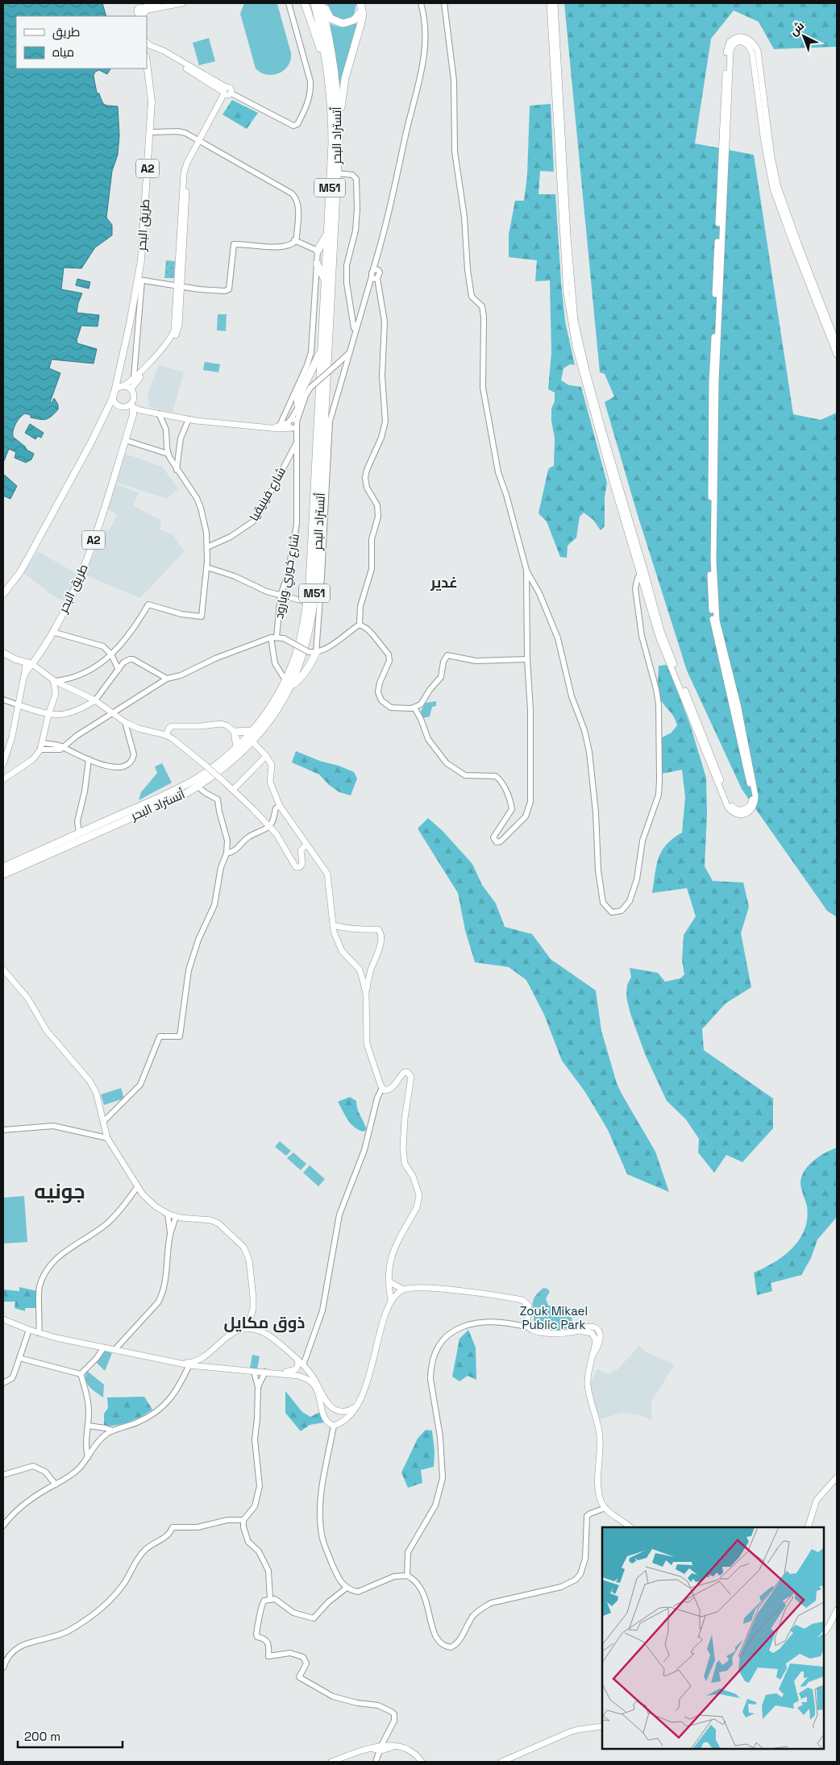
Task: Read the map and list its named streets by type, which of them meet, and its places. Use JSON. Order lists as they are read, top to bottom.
{
  "streets": {
    "highway": ["أتستراد البحر", "M51"],
    "main road": ["A2", "طريق البحر"],
    "street": ["شارع فينيقيا", "شارع خوري وبارود"]
  },
  "crossings": [
    ["أتستراد البحر", "شارع خوري وبارود"],
    ["A2", "طريق البحر"],
    ["شارع فينيقيا", "شارع خوري وبارود"]
  ],
  "districts": ["غدير", "جونيه", "ذوق مكايل"],
  "parks": ["Zouk Mikael Public Park"],
  "legend": ["طريق", "مياه"],
  "scale_bar": "200 m",
  "north": "top left"
}
